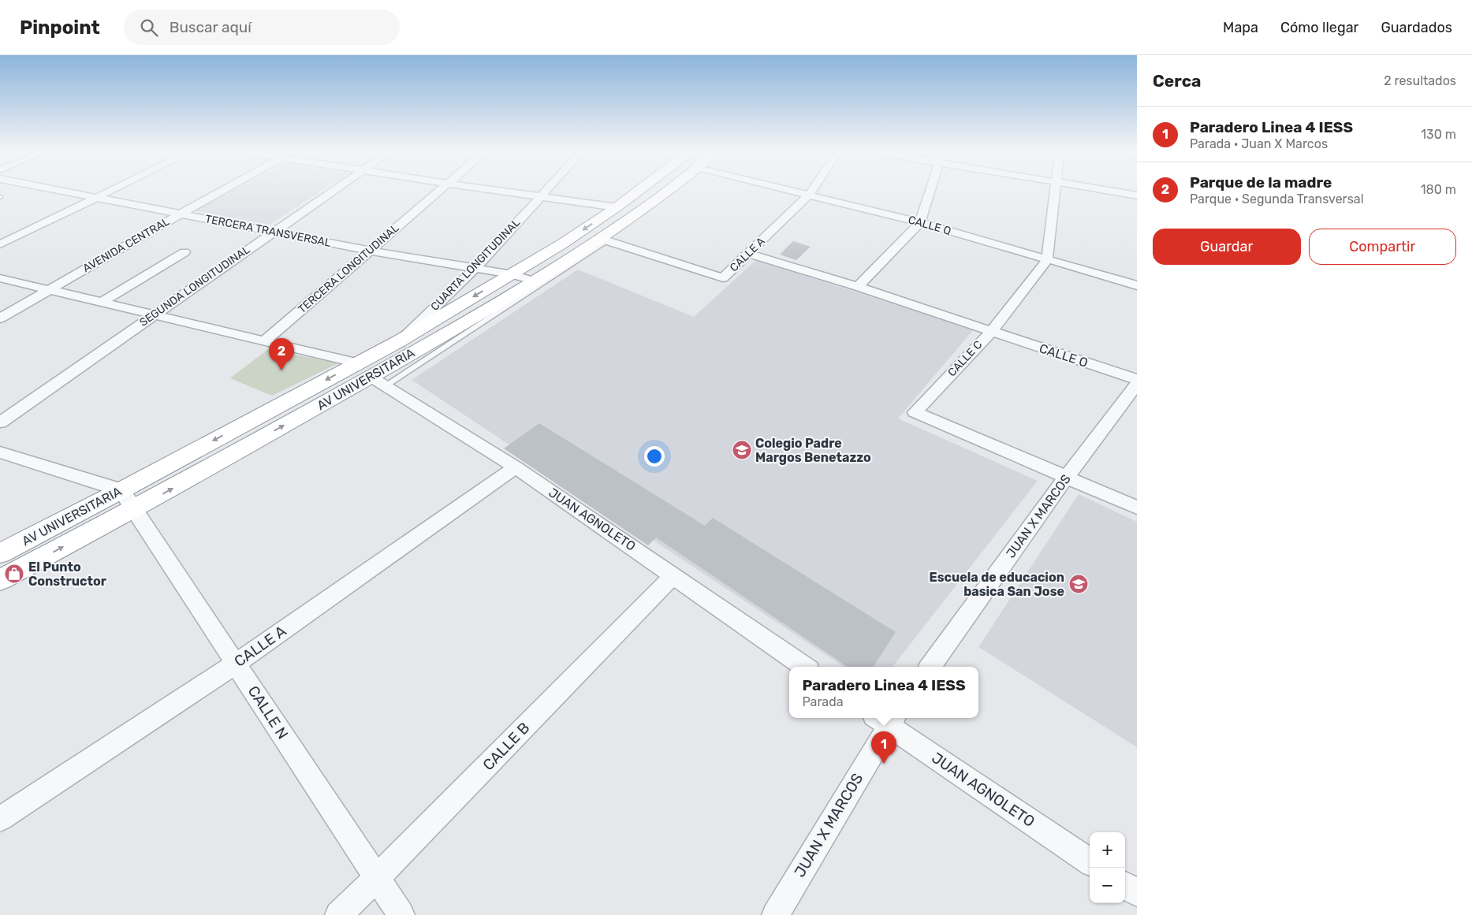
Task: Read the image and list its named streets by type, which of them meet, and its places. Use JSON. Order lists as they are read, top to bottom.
{
  "streets": {
    "highway": ["AV UNIVERSITARIA"],
    "street": [
      "CALLE Q",
      "TERCERA TRANSVERSAL",
      "AVENIDA CENTRAL",
      "CALLE A",
      "CUARTA LONGITUDINAL",
      "TERCERA LONGITUDINAL",
      "SEGUNDA LONGITUDINAL",
      "CALLE O",
      "CALLE C",
      "JUAN X MARCOS",
      "JUAN AGNOLETO",
      "CALLE N",
      "CALLE B"
    ]
  },
  "crossings": [
    ["CALLE Q", "CALLE A"],
    ["CALLE Q", "CALLE C"],
    ["TERCERA TRANSVERSAL", "AVENIDA CENTRAL"],
    ["TERCERA TRANSVERSAL", "CUARTA LONGITUDINAL"],
    ["TERCERA TRANSVERSAL", "TERCERA LONGITUDINAL"],
    ["TERCERA TRANSVERSAL", "SEGUNDA LONGITUDINAL"],
    ["TERCERA TRANSVERSAL", "AV UNIVERSITARIA"],
    ["CALLE A", "CALLE O"],
    ["CALLE A", "AV UNIVERSITARIA"],
    ["CALLE A", "JUAN AGNOLETO"],
    ["CALLE A", "CALLE N"],
    ["CUARTA LONGITUDINAL", "AV UNIVERSITARIA"],
    ["CALLE O", "CALLE C"],
    ["CALLE C", "JUAN X MARCOS"],
    ["AV UNIVERSITARIA", "JUAN AGNOLETO"],
    ["AV UNIVERSITARIA", "CALLE N"],
    ["JUAN X MARCOS", "JUAN AGNOLETO"],
    ["JUAN AGNOLETO", "CALLE B"],
    ["CALLE N", "CALLE B"]
  ],
  "places": {
    "school or university": ["Colegio Padre Margos Benetazzo", "Escuela de educacion basica San Jose"],
    "shop": ["El Punto Constructor"]
  },
  "page": {
    "header": "Pinpoint",
    "search": "Buscar aquí",
    "nav": ["Mapa", "Cómo llegar", "Guardados"],
    "heading": ["Cerca", "2 resultados"],
    "list": [
      {
        "mark": "1",
        "name": "Paradero Linea 4 IESS",
        "note": "Parada · Juan X Marcos",
        "value": "130 m"
      },
      {
        "mark": "2",
        "name": "Parque de la madre",
        "note": "Parque · Segunda Transversal",
        "value": "180 m"
      }
    ],
    "buttons": ["Guardar", "Compartir"],
    "pins": ["2", "1"],
    "popup": ["Paradero Linea 4 IESS", "Parada"],
    "map_buttons": ["+", "−"]
  }
}
